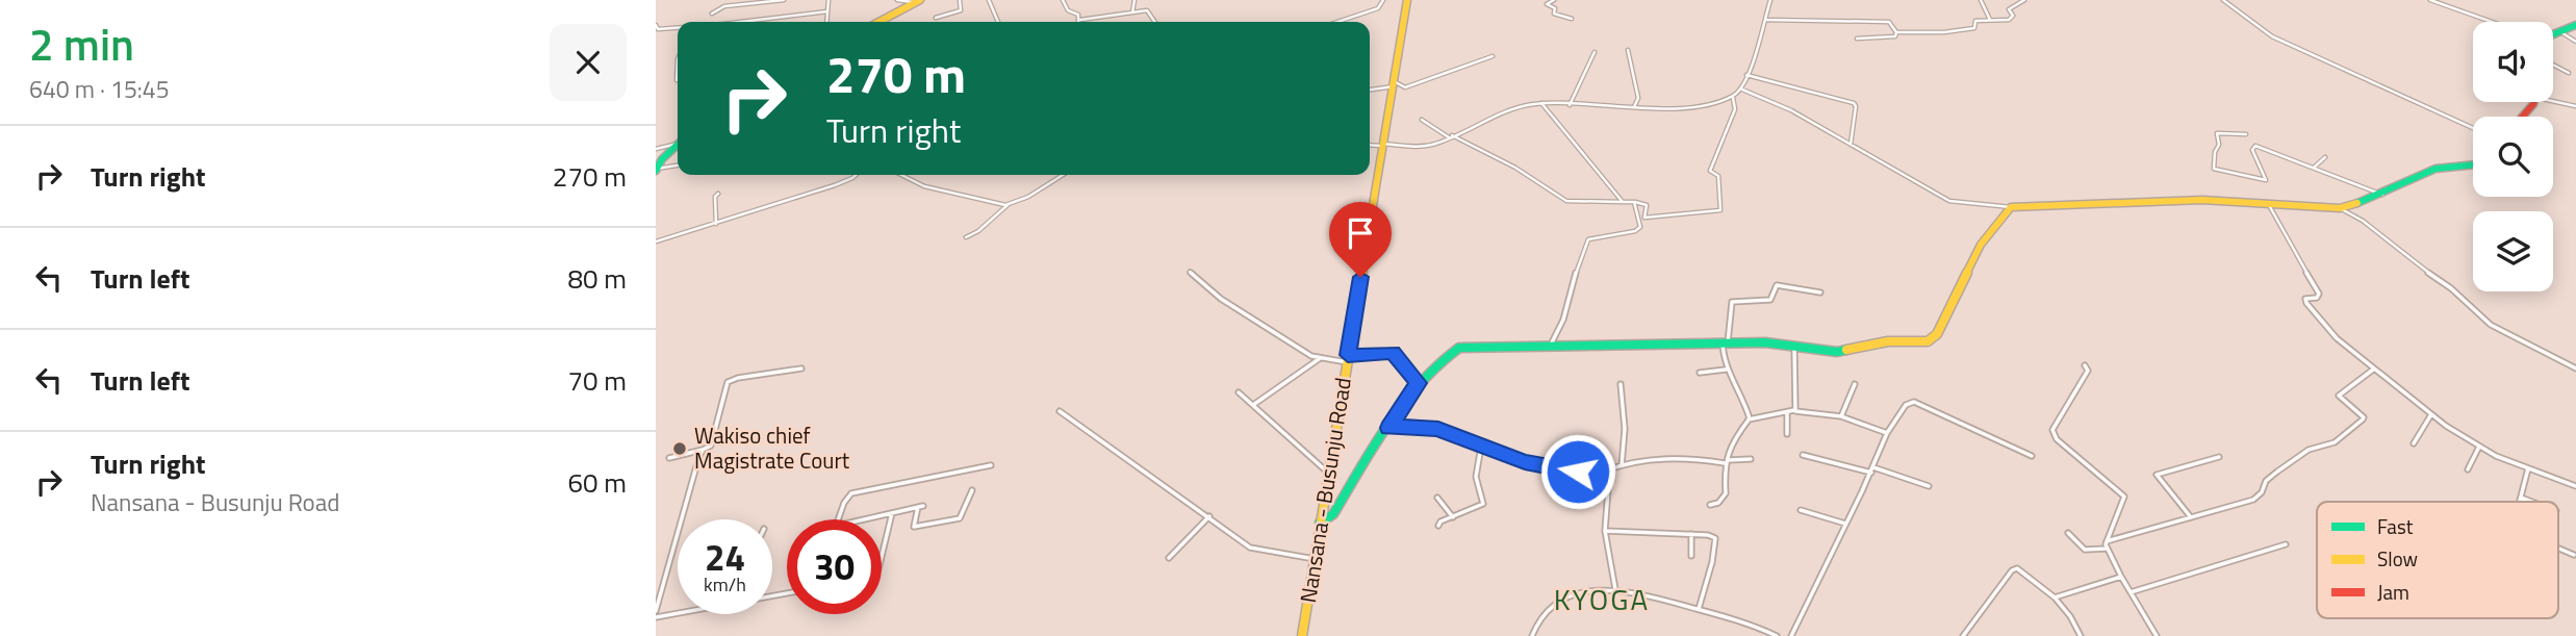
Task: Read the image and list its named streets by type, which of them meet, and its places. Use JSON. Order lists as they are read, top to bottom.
{
  "streets": {
    "street": ["Nansana - Busunju Road"]
  },
  "districts": ["KYOGA"],
  "places": ["Wakiso chief Magistrate Court"],
  "legend": ["Fast", "Slow", "Jam"],
  "page": {
    "heading": ["2 min", "640 m · 15:45"],
    "turn": ["270 m", "Turn right"],
    "list": [
      {
        "name": "Turn right",
        "value": "270 m"
      },
      {
        "name": "Turn left",
        "value": "80 m"
      },
      {
        "name": "Turn left",
        "value": "70 m"
      },
      {
        "name": "Turn right",
        "note": "Nansana - Busunju Road",
        "value": "60 m"
      }
    ],
    "speed": "24 km/h",
    "limit": "30"
  }
}
